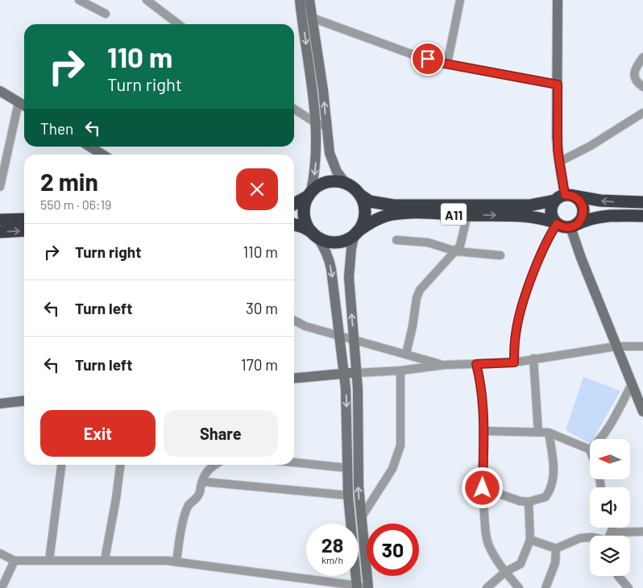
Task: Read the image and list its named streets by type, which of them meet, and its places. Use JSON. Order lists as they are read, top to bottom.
{
  "streets": {
    "highway": ["A11"]
  },
  "north": "left",
  "page": {
    "turn": ["110 m", "Turn right"],
    "then": "Then",
    "heading": ["2 min", "550 m · 06:19"],
    "list": [
      {
        "name": "Turn right",
        "value": "110 m"
      },
      {
        "name": "Turn left",
        "value": "30 m"
      },
      {
        "name": "Turn left",
        "value": "170 m"
      }
    ],
    "buttons": ["Exit", "Share"],
    "speed": "28 km/h",
    "limit": "30"
  }
}
